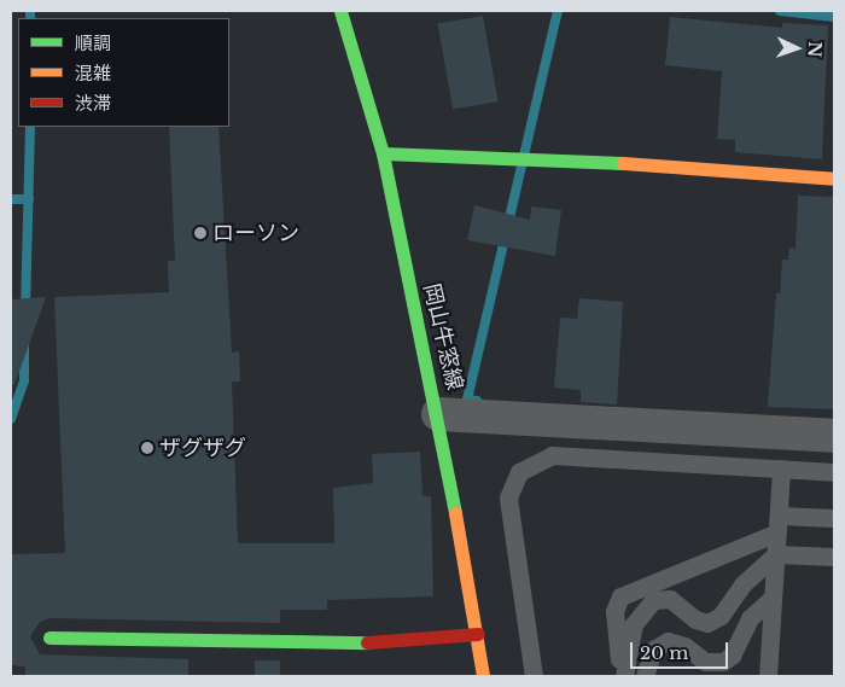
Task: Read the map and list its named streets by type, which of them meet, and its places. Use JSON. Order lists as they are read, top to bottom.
{
  "streets": {
    "street": ["岡山牛窓線"]
  },
  "places": ["ローソン", "ザグザグ"],
  "legend": ["順調", "混雑", "渋滞"],
  "scale_bar": "20 m",
  "north": "right"
}
